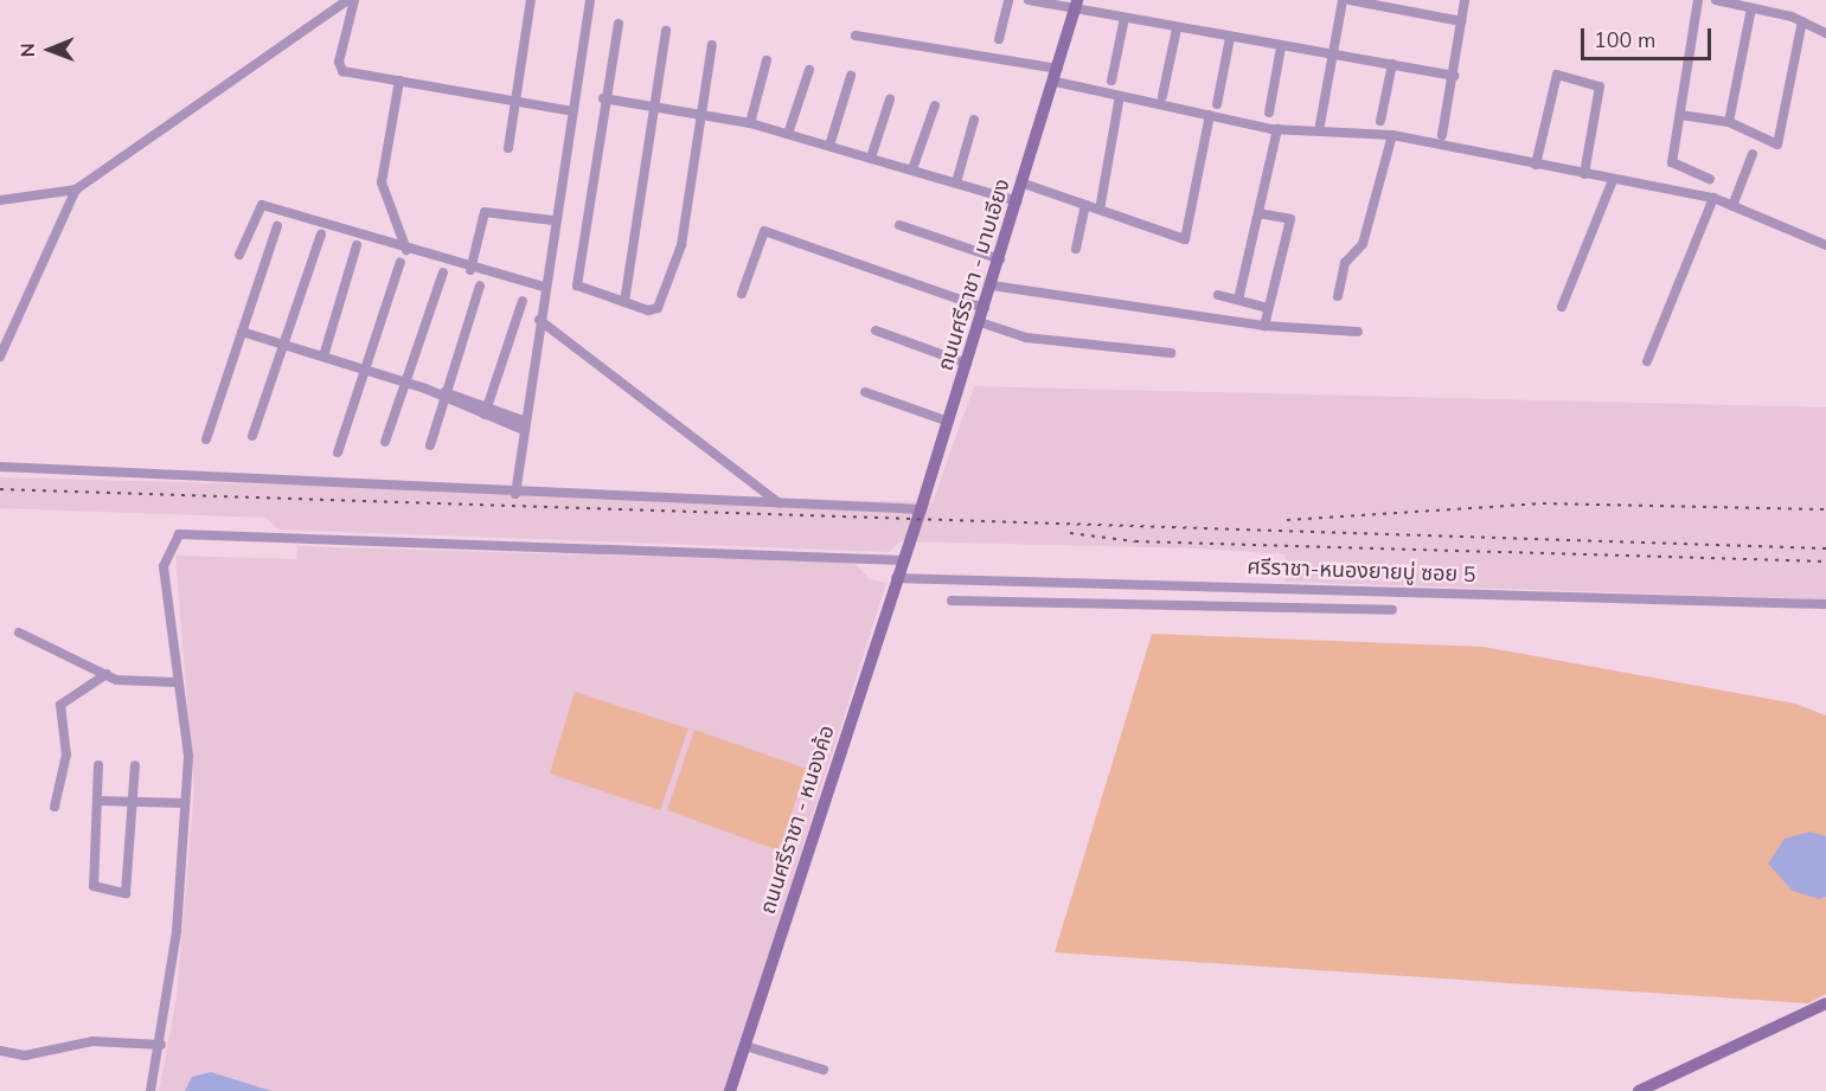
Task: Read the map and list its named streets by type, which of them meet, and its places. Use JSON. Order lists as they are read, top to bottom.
{
  "streets": {
    "main road": ["ถนนศรีราชา - มาบเอียง", "ถนนศรีราชา - หนองค้อ"],
    "street": ["ศรีราชา-หนองยายบู่ ซอย 5"]
  },
  "crossings": [
    ["ถนนศรีราชา - มาบเอียง", "ถนนศรีราชา - หนองค้อ"],
    ["ศรีราชา-หนองยายบู่ ซอย 5", "ถนนศรีราชา - หนองค้อ"]
  ],
  "scale_bar": "100 m",
  "north": "left"
}
